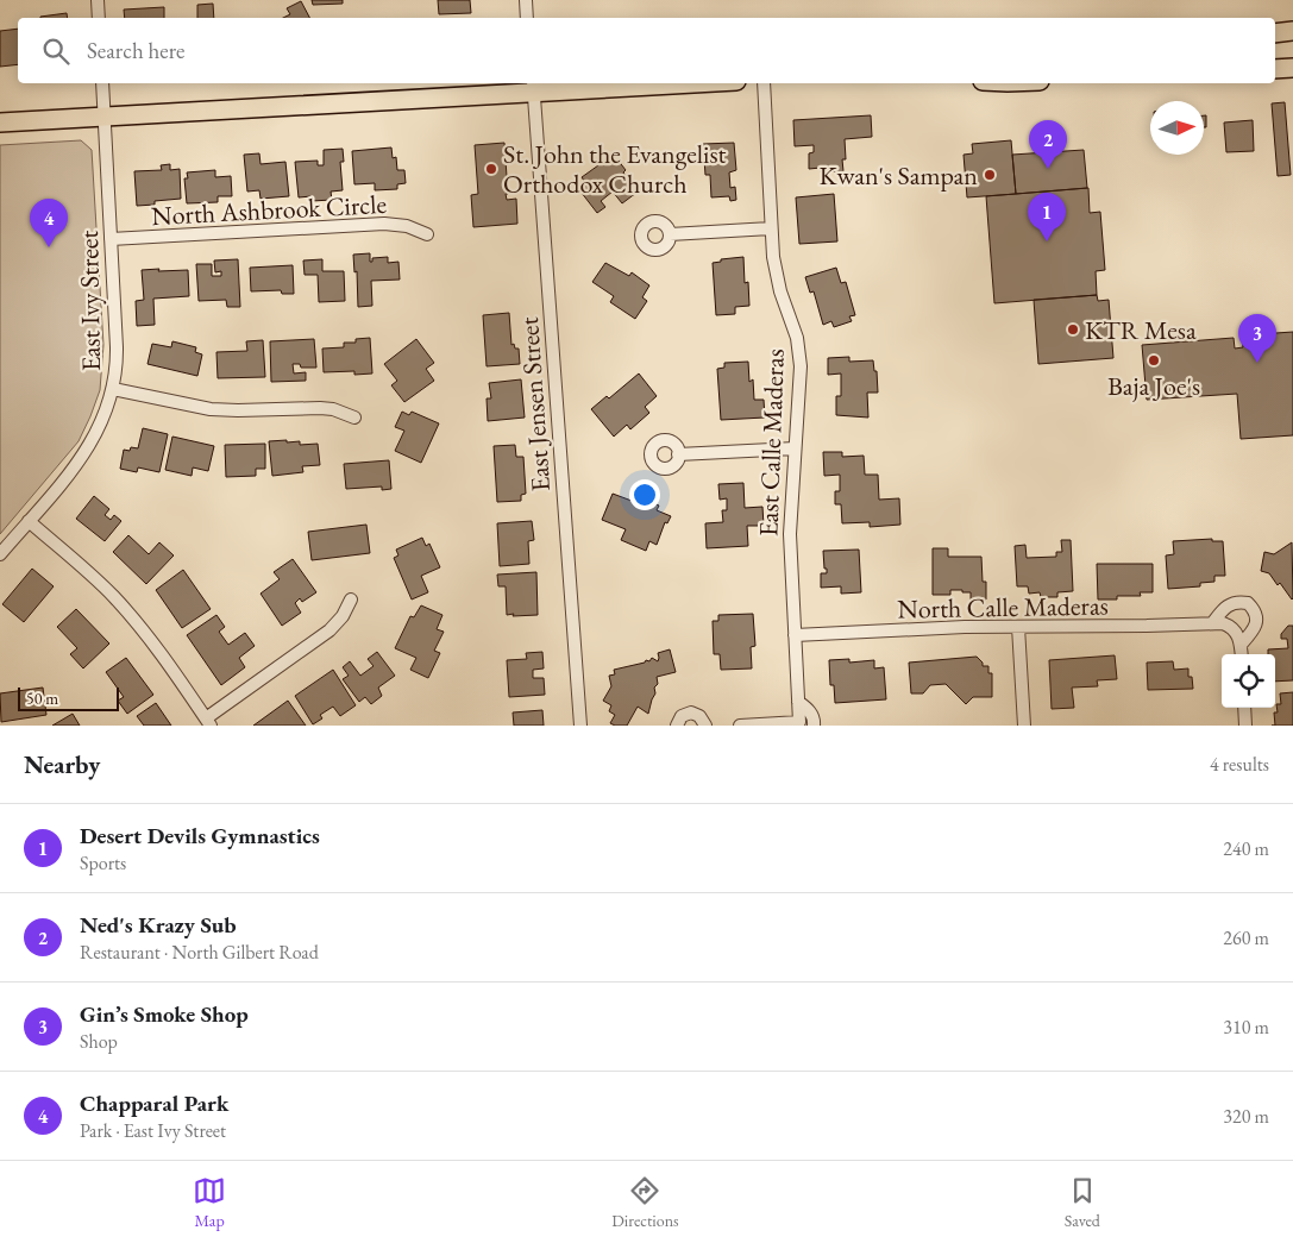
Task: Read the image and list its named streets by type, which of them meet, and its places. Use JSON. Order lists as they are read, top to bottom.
{
  "streets": {
    "street": [
      "North Ashbrook Circle",
      "East Ivy Street",
      "East Jensen Street",
      "East Calle Maderas",
      "North Calle Maderas"
    ]
  },
  "crossings": [
    ["North Ashbrook Circle", "East Ivy Street"],
    ["East Calle Maderas", "North Calle Maderas"]
  ],
  "places": [
    "St. John the Evangelist Orthodox Church",
    "Kwan's Sampan",
    "KTR Mesa",
    "Baja Joe's"
  ],
  "scale_bar": "50 m",
  "north": "right",
  "page": {
    "search": "Search here",
    "pins": [
      "2",
      "1",
      "4",
      "3"
    ],
    "scale": "50 m",
    "heading": ["Nearby", "4 results"],
    "list": [
      {
        "mark": "1",
        "name": "Desert Devils Gymnastics",
        "note": "Sports",
        "value": "240 m"
      },
      {
        "mark": "2",
        "name": "Ned's Krazy Sub",
        "note": "Restaurant · North Gilbert Road",
        "value": "260 m"
      },
      {
        "mark": "3",
        "name": "Gin’s Smoke Shop",
        "note": "Shop",
        "value": "310 m"
      },
      {
        "mark": "4",
        "name": "Chapparal Park",
        "note": "Park · East Ivy Street",
        "value": "320 m"
      }
    ],
    "nav": ["Map", "Directions", "Saved"]
  }
}
